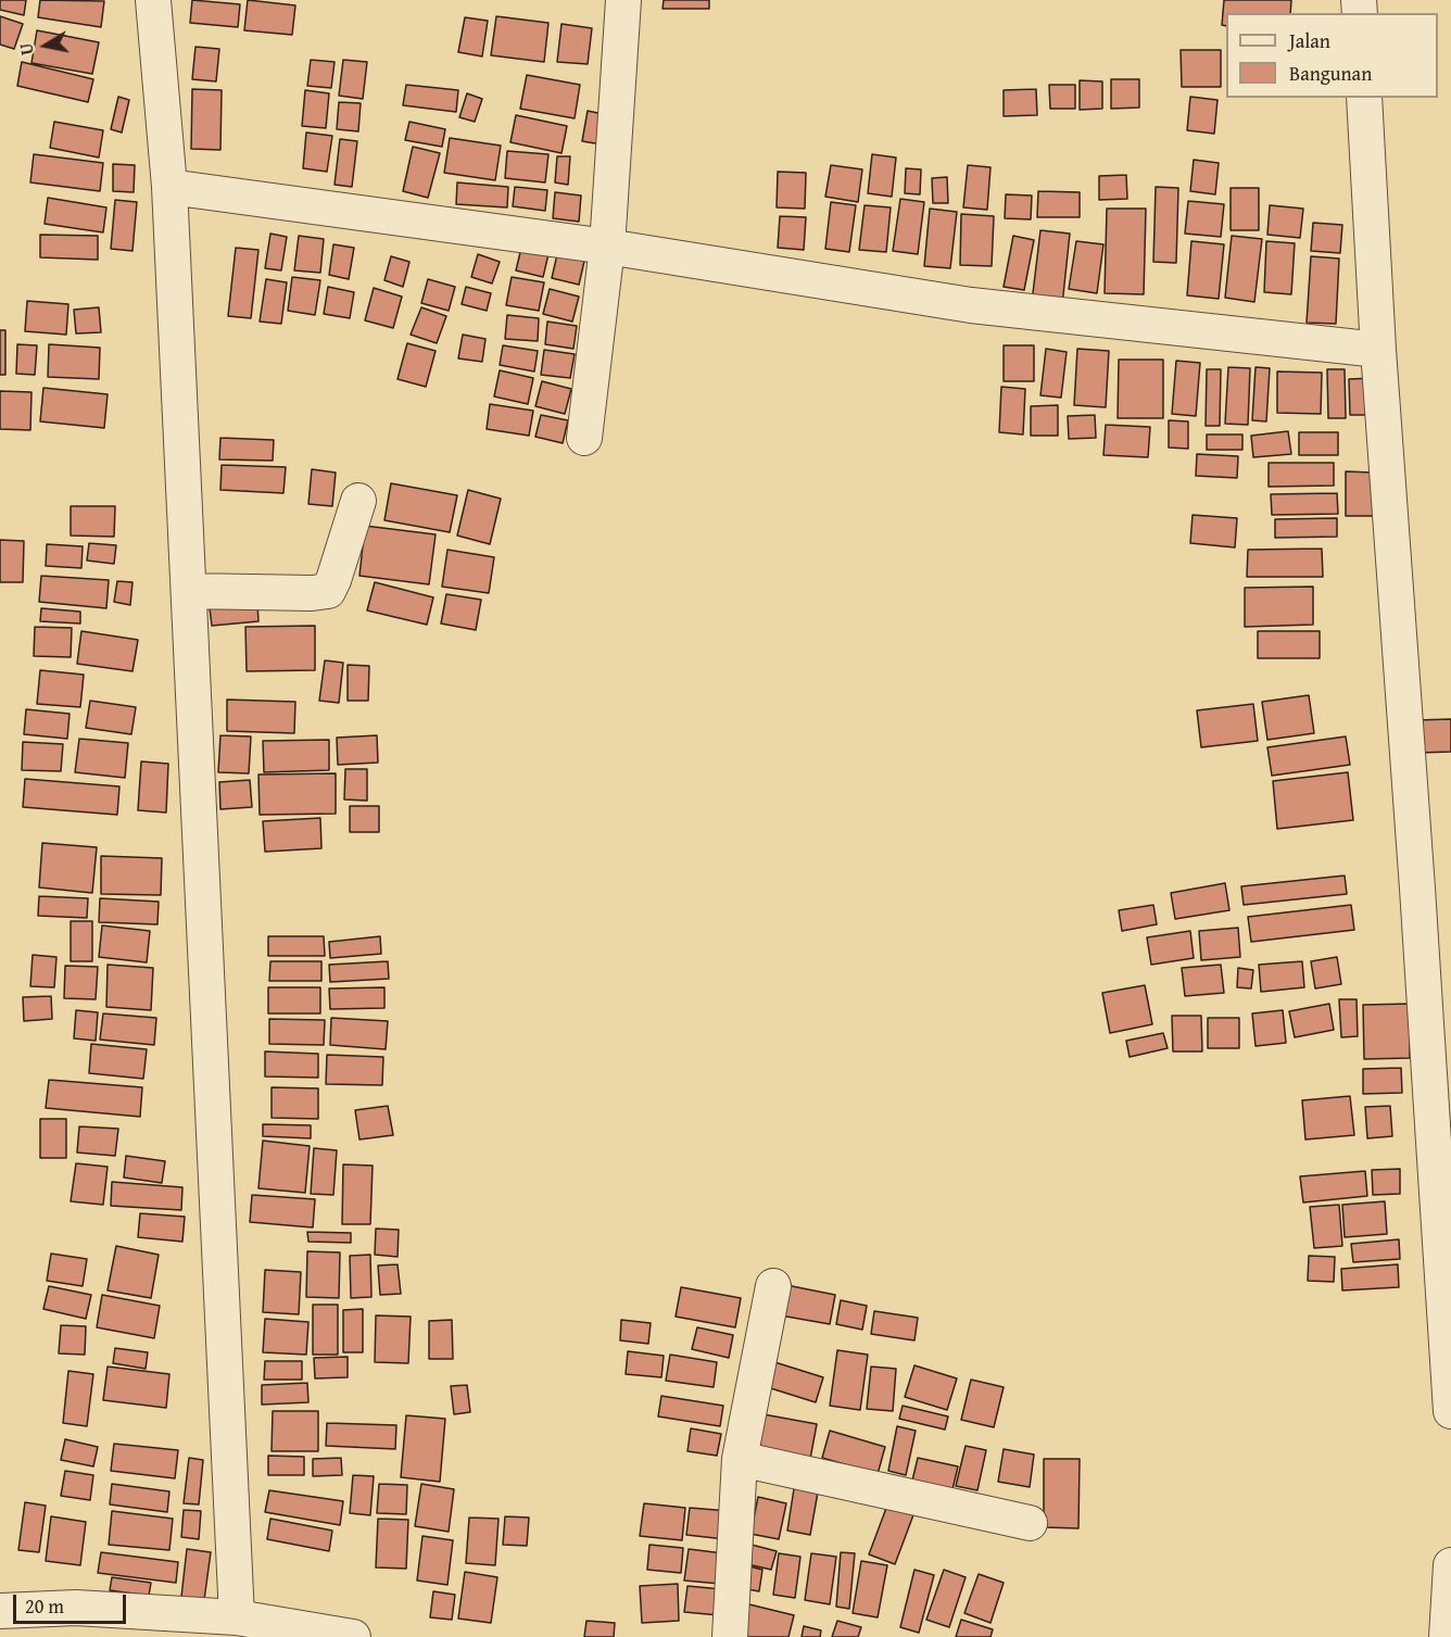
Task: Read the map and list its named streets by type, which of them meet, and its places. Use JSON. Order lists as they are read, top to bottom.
{
  "legend": ["Jalan", "Bangunan"],
  "scale_bar": "20 m",
  "north": "left"
}
